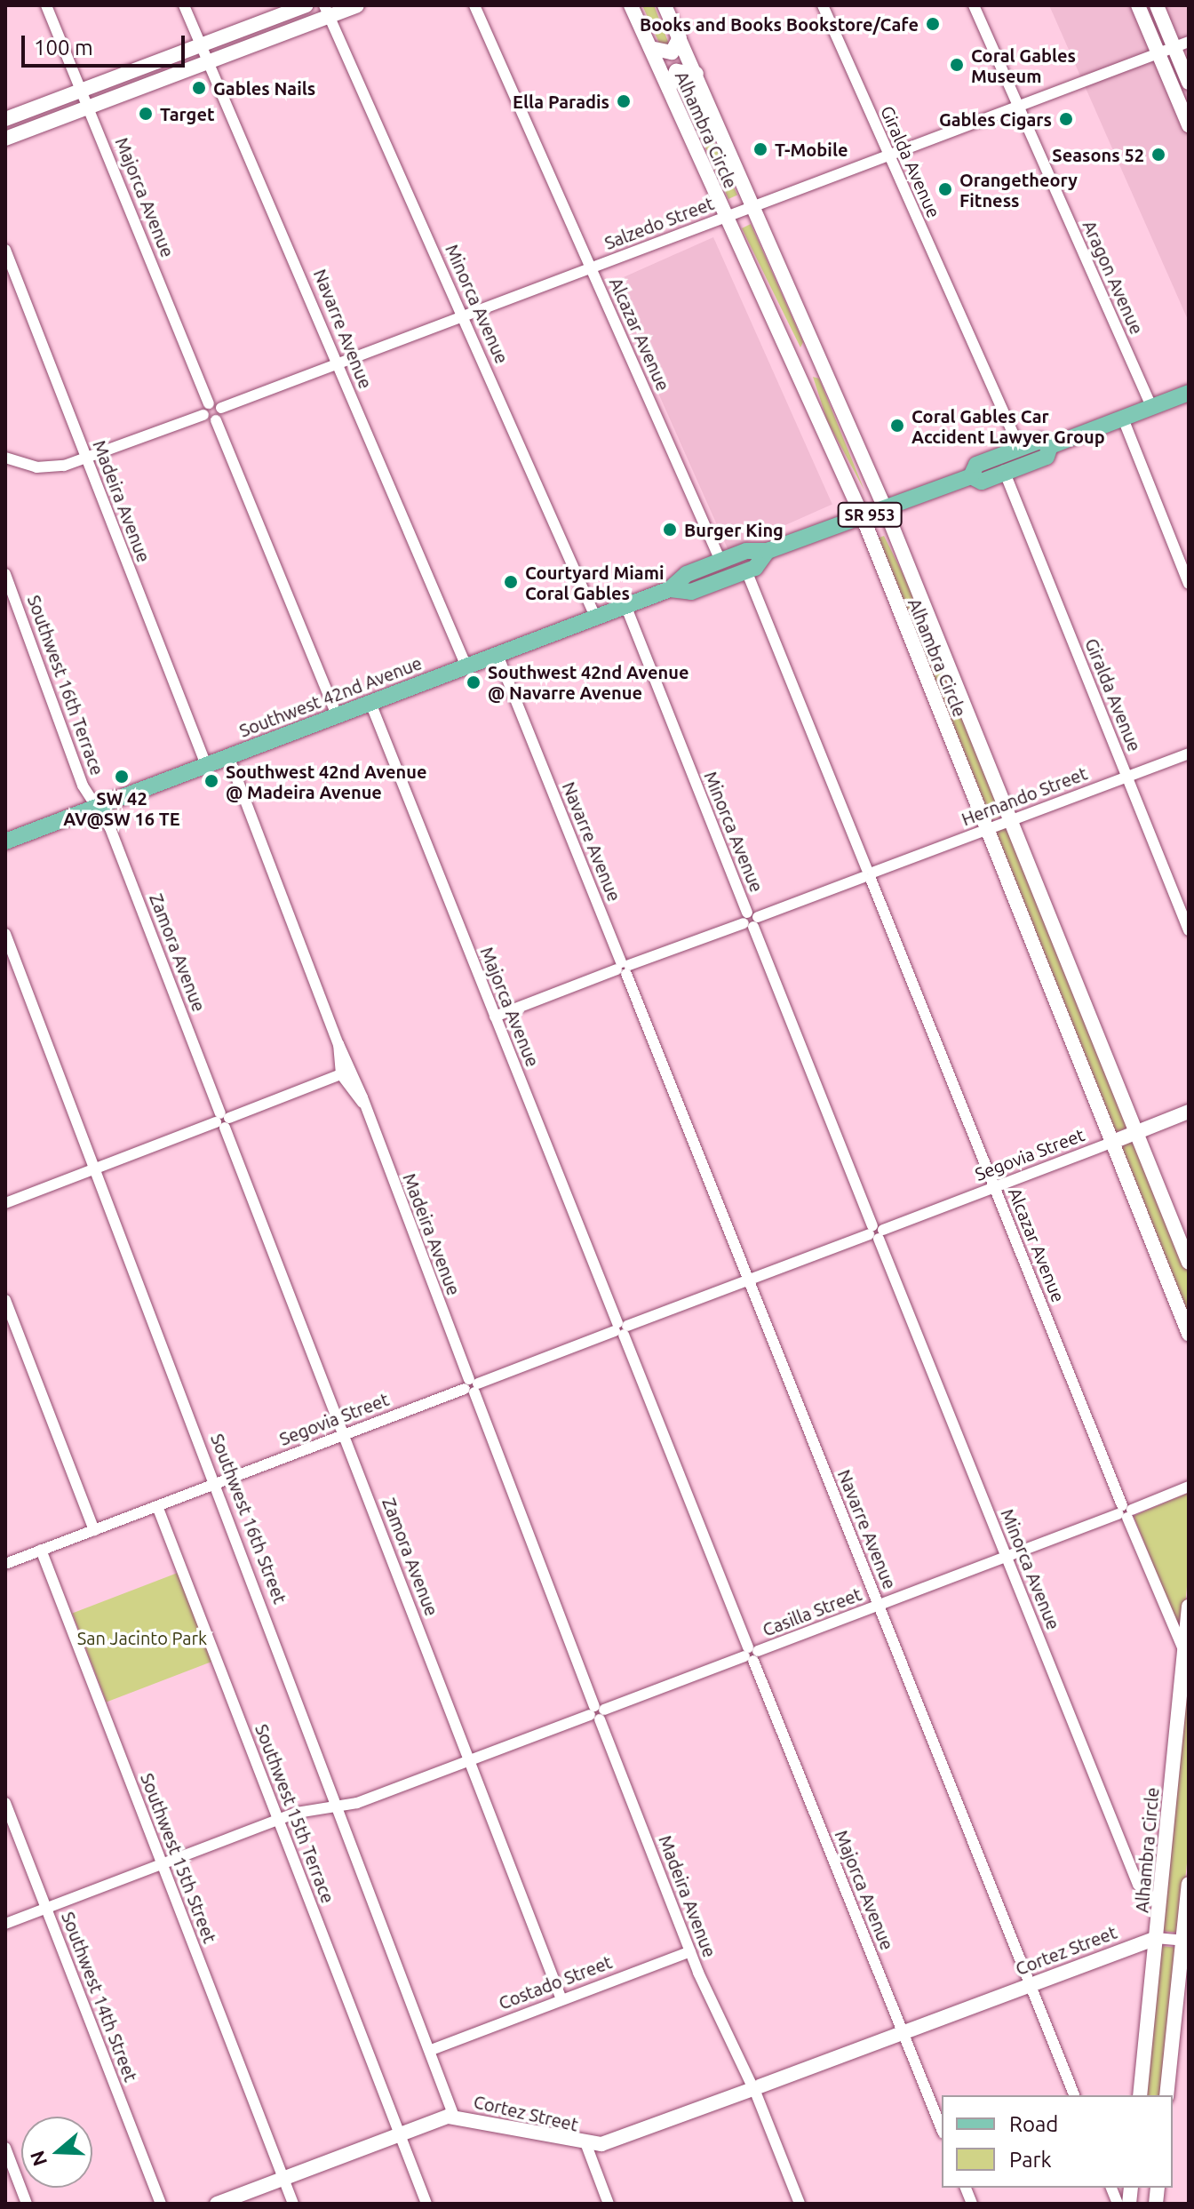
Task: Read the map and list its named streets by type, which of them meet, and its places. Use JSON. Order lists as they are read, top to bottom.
{
  "streets": {
    "main road": ["SR 953", "Southwest 42nd Avenue"],
    "street": [
      "Alhambra Circle",
      "Giralda Avenue",
      "Majorca Avenue",
      "Salzedo Street",
      "Aragon Avenue",
      "Minorca Avenue",
      "Navarre Avenue",
      "Alcazar Avenue",
      "Madeira Avenue",
      "Southwest 16th Terrace",
      "Hernando Street",
      "Zamora Avenue",
      "Segovia Street",
      "Southwest 16th Street",
      "Casilla Street",
      "Southwest 15th Terrace",
      "Southwest 15th Street",
      "Cortez Street",
      "Costado Street",
      "Southwest 14th Street"
    ]
  },
  "crossings": [
    ["Alhambra Circle", "Salzedo Street"],
    ["Alhambra Circle", "Minorca Avenue"],
    ["Alhambra Circle", "Alcazar Avenue"],
    ["Alhambra Circle", "Southwest 42nd Avenue"],
    ["Alhambra Circle", "Hernando Street"],
    ["Alhambra Circle", "Segovia Street"],
    ["Alhambra Circle", "Cortez Street"],
    ["Giralda Avenue", "Salzedo Street"],
    ["Giralda Avenue", "Southwest 42nd Avenue"],
    ["Giralda Avenue", "Hernando Street"],
    ["Majorca Avenue", "Southwest 42nd Avenue"],
    ["Majorca Avenue", "Hernando Street"],
    ["Majorca Avenue", "Segovia Street"],
    ["Majorca Avenue", "Casilla Street"],
    ["Majorca Avenue", "Cortez Street"],
    ["Salzedo Street", "Aragon Avenue"],
    ["Salzedo Street", "Minorca Avenue"],
    ["Salzedo Street", "Navarre Avenue"],
    ["Salzedo Street", "Alcazar Avenue"],
    ["Aragon Avenue", "Southwest 42nd Avenue"],
    ["Minorca Avenue", "Southwest 42nd Avenue"],
    ["Minorca Avenue", "Hernando Street"],
    ["Minorca Avenue", "Segovia Street"],
    ["Minorca Avenue", "Casilla Street"],
    ["Navarre Avenue", "Southwest 42nd Avenue"],
    ["Navarre Avenue", "Hernando Street"],
    ["Navarre Avenue", "Segovia Street"],
    ["Navarre Avenue", "Casilla Street"],
    ["Navarre Avenue", "Cortez Street"],
    ["Alcazar Avenue", "Southwest 42nd Avenue"],
    ["Alcazar Avenue", "Hernando Street"],
    ["Alcazar Avenue", "Segovia Street"],
    ["Alcazar Avenue", "Casilla Street"],
    ["Madeira Avenue", "Southwest 42nd Avenue"],
    ["Madeira Avenue", "Segovia Street"],
    ["Madeira Avenue", "Casilla Street"],
    ["Madeira Avenue", "Cortez Street"],
    ["Madeira Avenue", "Costado Street"],
    ["Southwest 16th Terrace", "Southwest 42nd Avenue"],
    ["Southwest 16th Terrace", "Zamora Avenue"],
    ["Southwest 42nd Avenue", "Zamora Avenue"],
    ["Zamora Avenue", "Segovia Street"],
    ["Zamora Avenue", "Casilla Street"],
    ["Zamora Avenue", "Costado Street"],
    ["Segovia Street", "Southwest 16th Street"],
    ["Segovia Street", "Southwest 15th Terrace"],
    ["Segovia Street", "Southwest 15th Street"],
    ["Southwest 16th Street", "Casilla Street"],
    ["Southwest 16th Street", "Cortez Street"],
    ["Southwest 16th Street", "Costado Street"],
    ["Casilla Street", "Southwest 15th Terrace"],
    ["Casilla Street", "Southwest 15th Street"],
    ["Casilla Street", "Southwest 14th Street"],
    ["Southwest 15th Terrace", "Cortez Street"],
    ["Southwest 15th Street", "Cortez Street"]
  ],
  "parks": ["San Jacinto Park"],
  "places": [
    "Books and Books Bookstore/Cafe",
    "Coral Gables Museum",
    "Gables Nails",
    "Ella Paradis",
    "Target",
    "Gables Cigars",
    "T-Mobile",
    "Seasons 52",
    "Orangetheory Fitness",
    "Coral Gables Car Accident Lawyer Group",
    "Burger King",
    "Courtyard Miami Coral Gables",
    "Southwest 42nd Avenue @ Navarre Avenue",
    "SW 42 AV@SW 16 TE",
    "Southwest 42nd Avenue @ Madeira Avenue"
  ],
  "legend": ["Road", "Park"],
  "scale_bar": "100 m",
  "north": "left"
}
